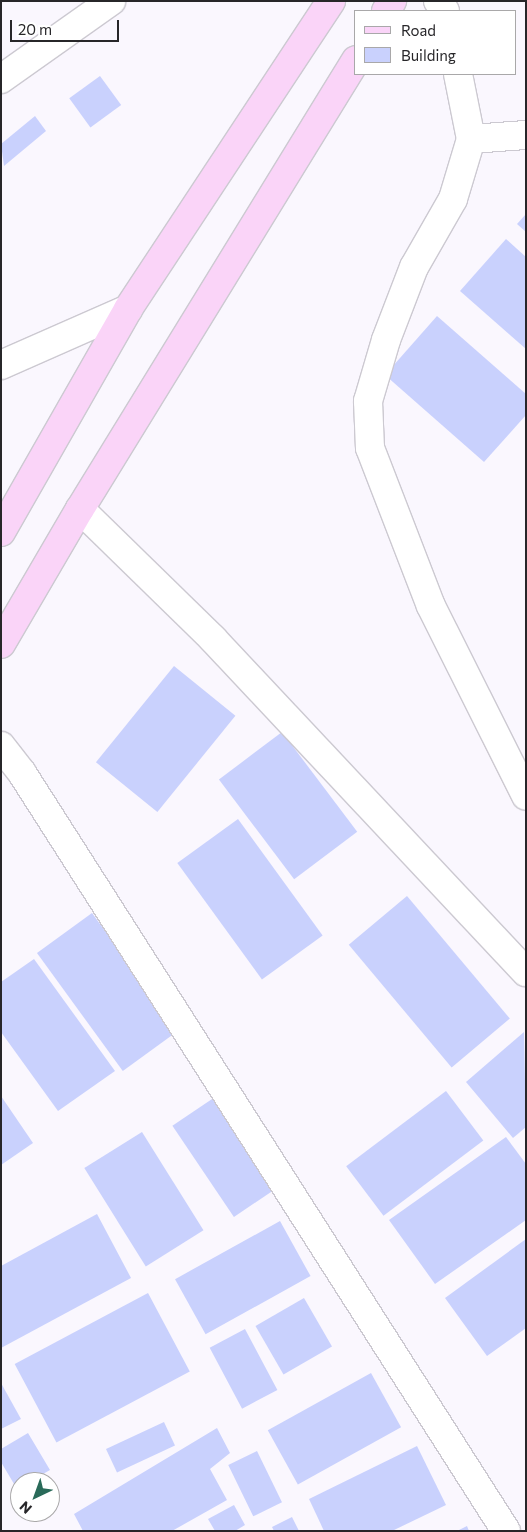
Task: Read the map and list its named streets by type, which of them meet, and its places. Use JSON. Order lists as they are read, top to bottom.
{
  "legend": ["Road", "Building"],
  "scale_bar": "20 m",
  "north": "bottom left"
}
